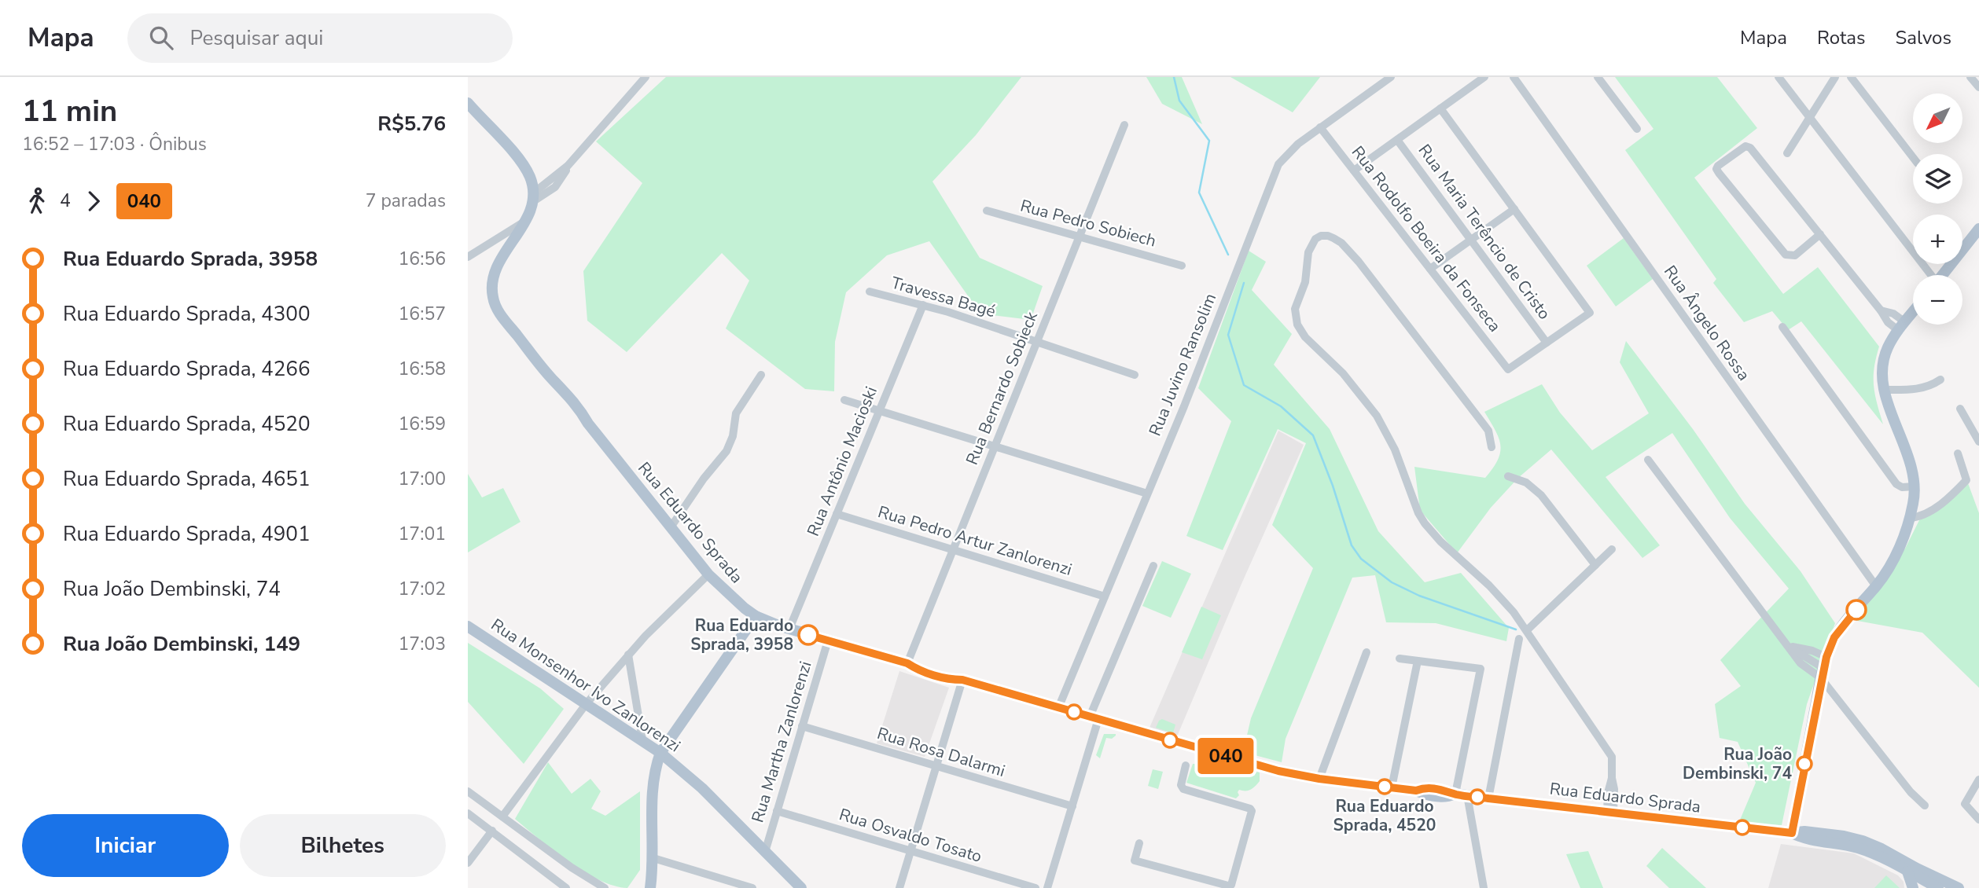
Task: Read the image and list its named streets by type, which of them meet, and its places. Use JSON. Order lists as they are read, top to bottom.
{
  "streets": {
    "main road": ["Rua Eduardo Sprada", "Rua Monsenhor Ivo Zanlorenzi"],
    "street": [
      "Rua Pedro Sobiech",
      "Rua Maria Terêncio de Cristo",
      "Rua Rodolfo Boeira da Fonseca",
      "Travessa Bagé",
      "Rua Ângelo Rossa",
      "Rua Juvino Ransolim",
      "Rua Bernardo Sobieck",
      "Rua Antônio Macioski",
      "Rua Pedro Artur Zanlorenzi",
      "Rua Martha Zanlorenzi",
      "Rua Rosa Dalarmi",
      "Rua Osvaldo Tosato"
    ]
  },
  "crossings": [
    ["Rua Pedro Sobiech", "Rua Bernardo Sobieck"],
    ["Rua Maria Terêncio de Cristo", "Rua Rodolfo Boeira da Fonseca"],
    ["Rua Rodolfo Boeira da Fonseca", "Rua Juvino Ransolim"],
    ["Travessa Bagé", "Rua Bernardo Sobieck"],
    ["Travessa Bagé", "Rua Antônio Macioski"],
    ["Rua Juvino Ransolim", "Rua Eduardo Sprada"],
    ["Rua Juvino Ransolim", "Rua Pedro Artur Zanlorenzi"],
    ["Rua Bernardo Sobieck", "Rua Eduardo Sprada"],
    ["Rua Bernardo Sobieck", "Rua Pedro Artur Zanlorenzi"],
    ["Rua Antônio Macioski", "Rua Eduardo Sprada"],
    ["Rua Antônio Macioski", "Rua Pedro Artur Zanlorenzi"],
    ["Rua Eduardo Sprada", "Rua Martha Zanlorenzi"],
    ["Rua Monsenhor Ivo Zanlorenzi", "Rua Martha Zanlorenzi"],
    ["Rua Martha Zanlorenzi", "Rua Rosa Dalarmi"],
    ["Rua Martha Zanlorenzi", "Rua Osvaldo Tosato"]
  ],
  "places": ["Rua Eduardo Sprada, 3958", "Rua João Dembinski, 74", "Rua Eduardo Sprada, 4520"],
  "lines": ["bus line 040"],
  "north": "bottom left",
  "page": {
    "header": "Mapa",
    "search": "Pesquisar aqui",
    "nav": ["Mapa", "Rotas", "Salvos"],
    "heading": ["11 min", "16:52 – 17:03 · Ônibus", "R$5.76"],
    "on_map": "040",
    "map_buttons": ["+", "−"],
    "legs": ["4", "040", "7 paradas"],
    "list": [
      {
        "name": "Rua Eduardo Sprada, 3958",
        "value": "16:56"
      },
      {
        "name": "Rua Eduardo Sprada, 4300",
        "value": "16:57"
      },
      {
        "name": "Rua Eduardo Sprada, 4266",
        "value": "16:58"
      },
      {
        "name": "Rua Eduardo Sprada, 4520",
        "value": "16:59"
      },
      {
        "name": "Rua Eduardo Sprada, 4651",
        "value": "17:00"
      },
      {
        "name": "Rua Eduardo Sprada, 4901",
        "value": "17:01"
      },
      {
        "name": "Rua João Dembinski, 74",
        "value": "17:02"
      },
      {
        "name": "Rua João Dembinski, 149",
        "value": "17:03"
      }
    ],
    "buttons": ["Iniciar", "Bilhetes"]
  }
}
